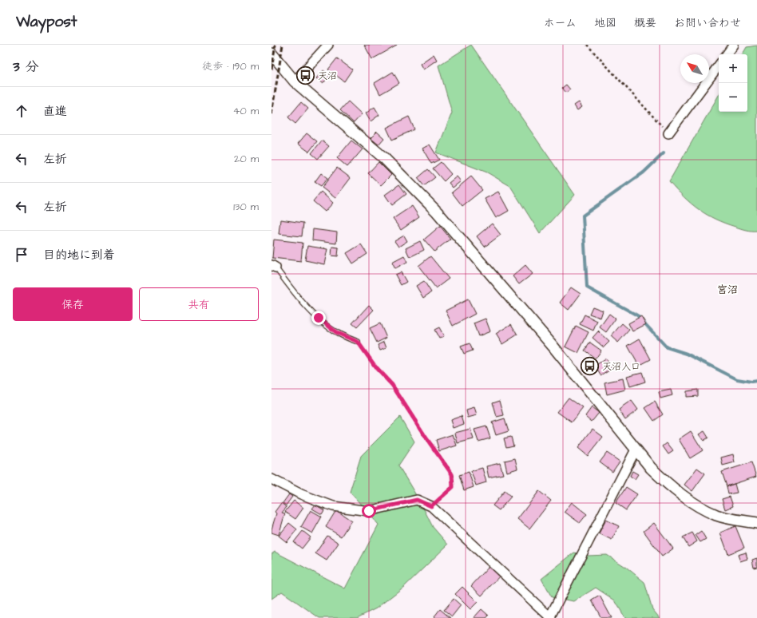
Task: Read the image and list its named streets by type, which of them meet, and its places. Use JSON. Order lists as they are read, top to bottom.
{
  "districts": ["宮沼"],
  "places": {
    "bus stop": ["天沼", "天沼入口"]
  },
  "north": "top left",
  "page": {
    "header": "Waypost",
    "nav": [
      "ホーム",
      "地図",
      "概要",
      "お問い合わせ"
    ],
    "heading": ["3 分", "徒歩 · 190 m"],
    "map_buttons": ["+", "−"],
    "list": [
      ["直進", "40 m"],
      ["左折", "20 m"],
      ["左折", "130 m"],
      "目的地に到着"
    ],
    "buttons": ["保存", "共有"]
  }
}
